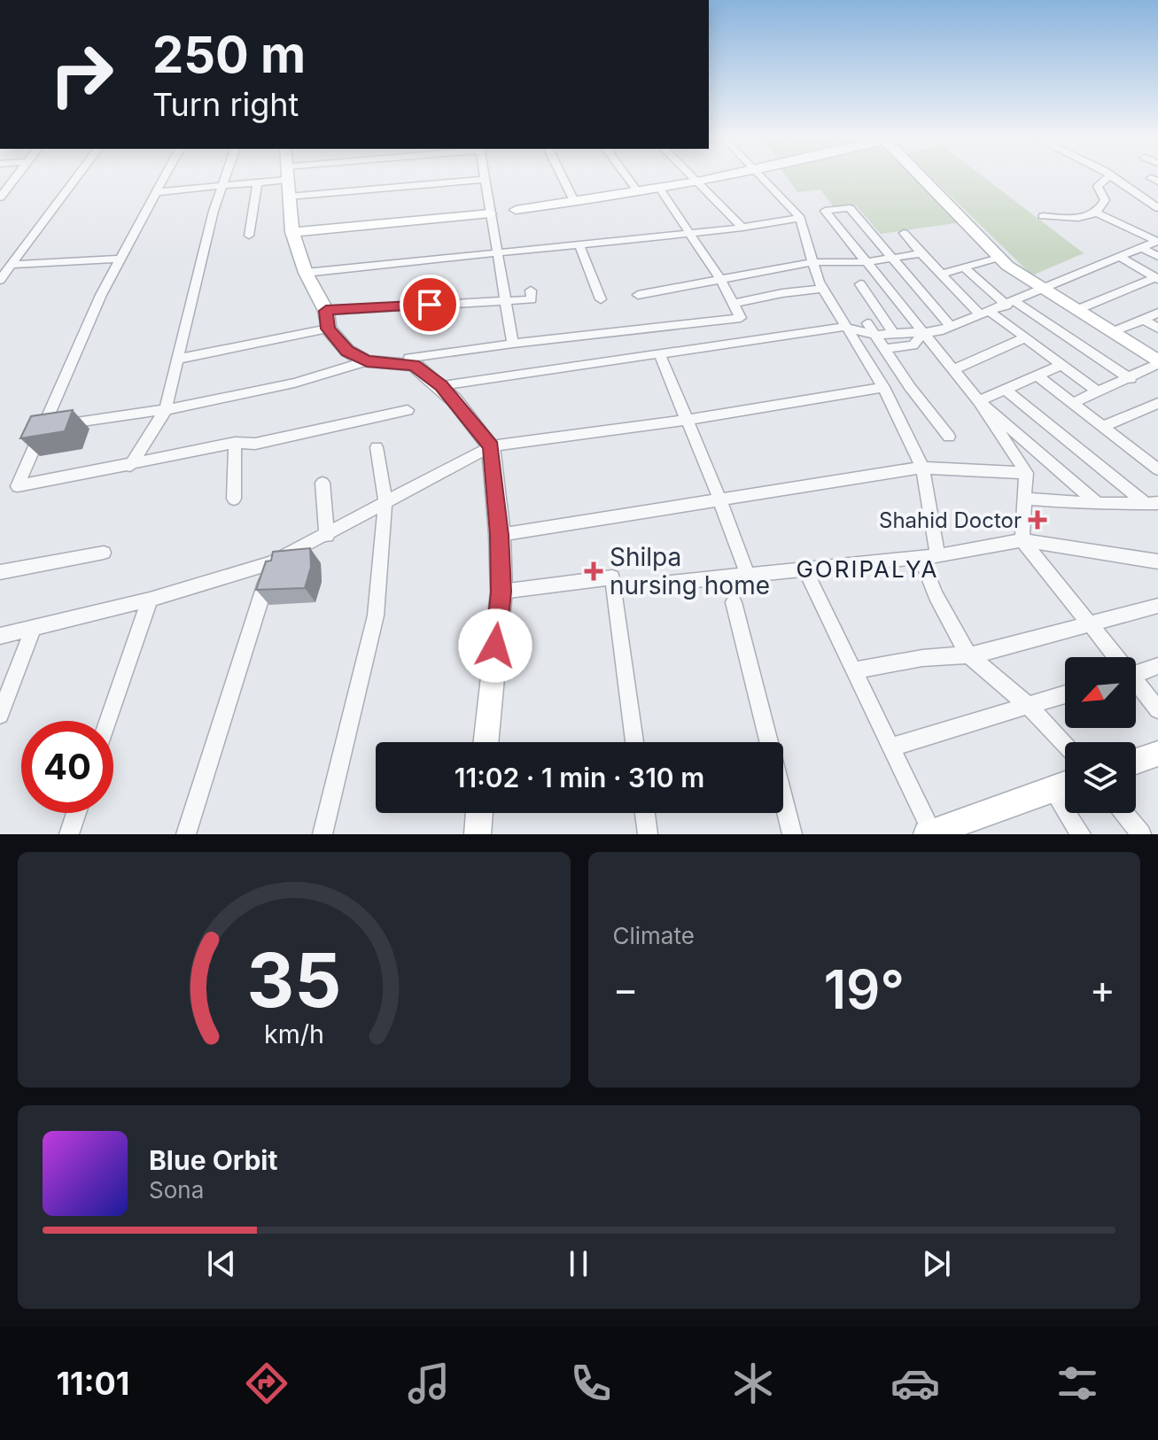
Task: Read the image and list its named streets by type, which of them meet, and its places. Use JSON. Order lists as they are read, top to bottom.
{
  "districts": ["GORIPALYA"],
  "places": {
    "health": ["Shahid Doctor", "Shilpa nursing home"]
  },
  "north": "bottom left",
  "page": {
    "turn": ["250 m", "Turn right"],
    "limit": "40",
    "trip": "11:02 · 1 min · 310 m",
    "tile": "Climate",
    "heat": ["−", "19°", "+"],
    "song": ["Blue Orbit", "Sona"],
    "tabs": "11:01",
    "gauge": ["35", "km/h"]
  }
}
